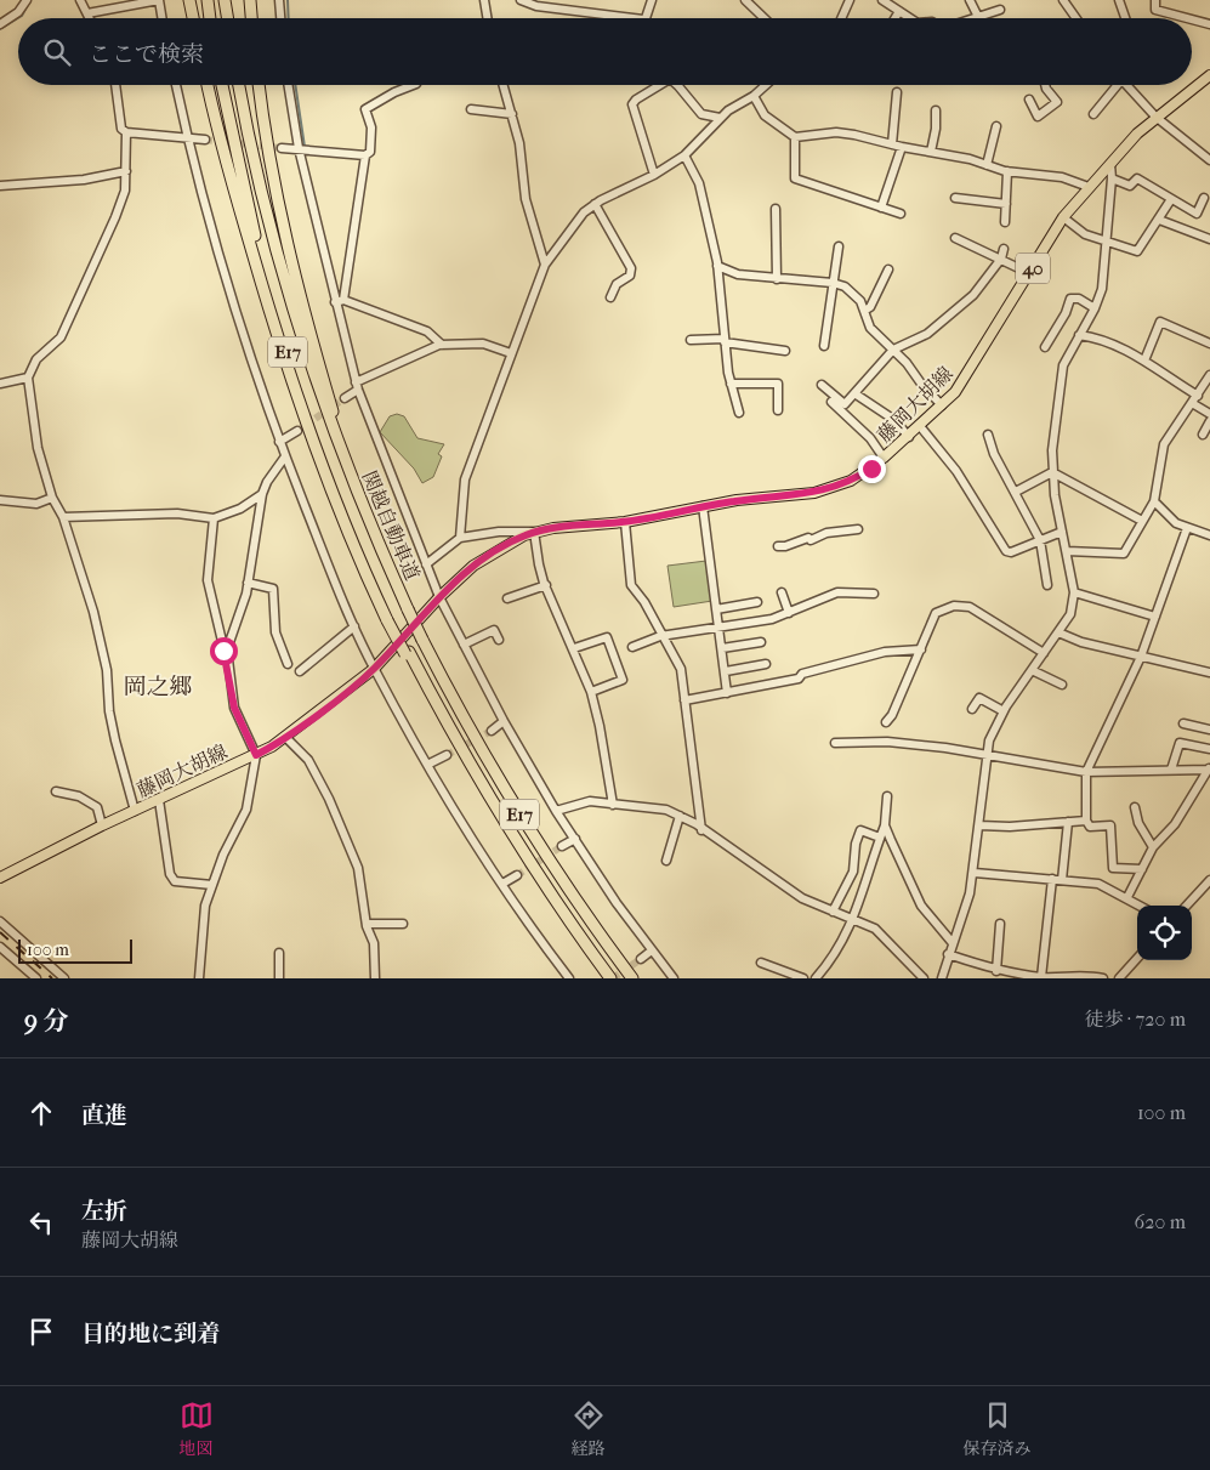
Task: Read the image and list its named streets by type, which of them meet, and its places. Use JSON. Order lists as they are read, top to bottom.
{
  "streets": {
    "highway": ["E17", "関越自動車道"],
    "main road": ["40", "藤岡大胡線"]
  },
  "districts": ["岡之郷"],
  "scale_bar": "100 m",
  "page": {
    "search": "ここで検索",
    "scale": "100 m",
    "heading": ["9 分", "徒歩 · 720 m"],
    "list": [
      ["直進", "100 m"],
      ["左折", "藤岡大胡線", "620 m"],
      "目的地に到着"
    ],
    "nav": ["地図", "経路", "保存済み"]
  }
}
